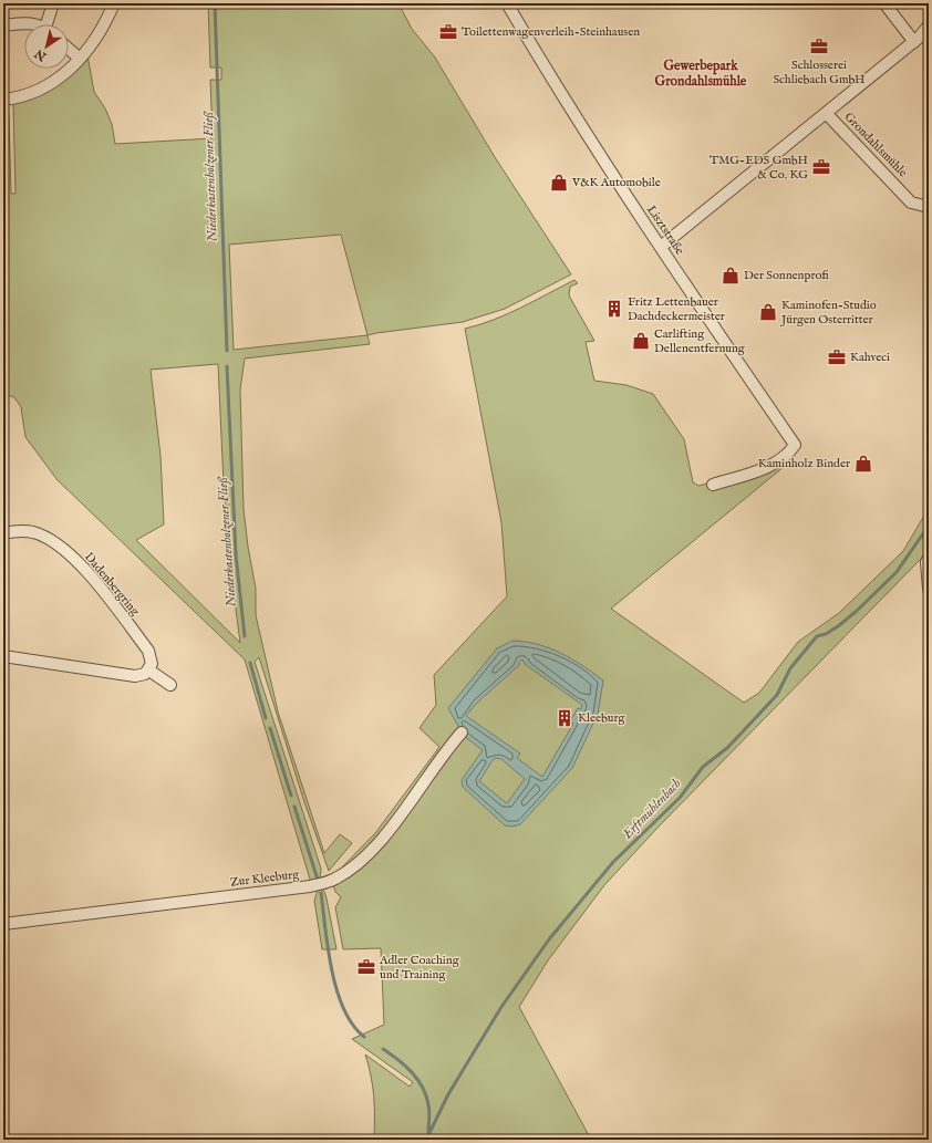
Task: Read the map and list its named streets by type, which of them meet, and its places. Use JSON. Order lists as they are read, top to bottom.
{
  "streets": {
    "street": [
      "Grondahlsmühle",
      "Lisztstraße",
      "Dadenbergring",
      "Zur Kleeburg"
    ]
  },
  "crossings": [
    ["Grondahlsmühle", "Lisztstraße"]
  ],
  "districts": ["Gewerbepark Grondahlsmühle"],
  "water": ["Niederkastenholzener Fließ", "Erftmühlenbach"],
  "places": {
    "office": [
      "Toilettenwagenverleih-Steinhausen",
      "Schlosserei Schliebach GmbH",
      "TMG-EDS GmbH & Co. KG",
      "Kahveci",
      "Adler Coaching und Training"
    ],
    "shop": [
      "V&K Automobile",
      "Der Sonnenprofi",
      "Kaminofen-Studio Jürgen Osterritter",
      "Carlifting Dellenentfernung",
      "Kaminholz Binder"
    ],
    "building": ["Fritz Lettenbauer Dachdeckermeister", "Kleeburg"]
  },
  "north": "bottom left"
}
